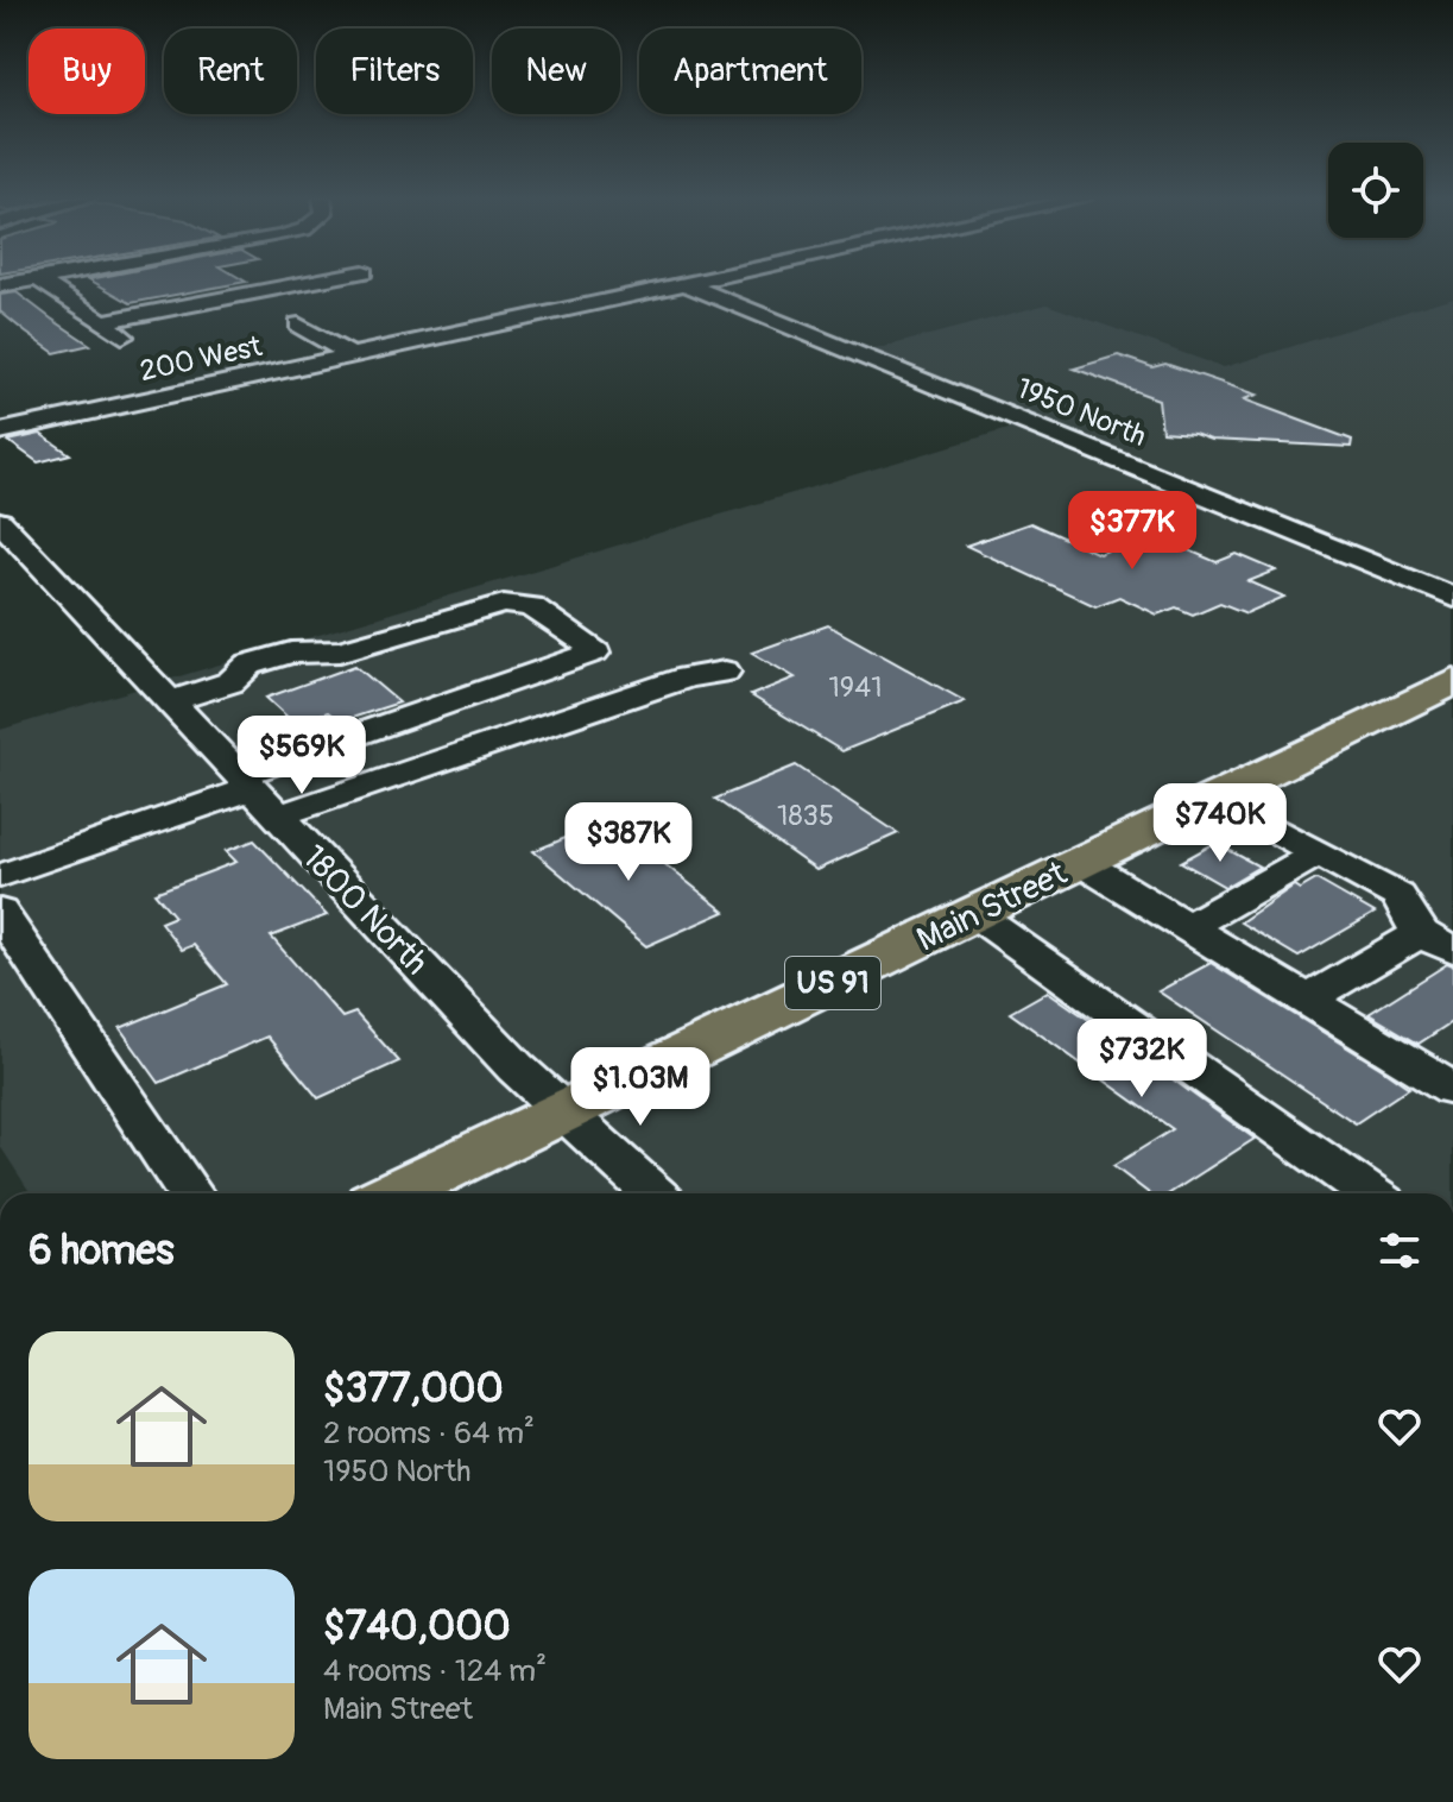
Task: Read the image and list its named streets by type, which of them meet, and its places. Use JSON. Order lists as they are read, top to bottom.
{
  "streets": {
    "main road": ["Main Street", "US 91"],
    "street": ["200 West", "1950 North", "1800 North"]
  },
  "crossings": [
    ["200 West", "1950 North"],
    ["Main Street", "1800 North"]
  ],
  "house_numbers": ["1941", "1835"],
  "page": {
    "chip": [
      "Buy",
      "Rent",
      "Filters",
      "New",
      "Apartment"
    ],
    "price": [
      "$377K",
      "$569K",
      "$740K",
      "$387K",
      "$732K",
      "$1.03M"
    ],
    "heading": "6 homes",
    "list": [
      {
        "name": "$377,000",
        "note": "2 rooms · 64 m² · 1950 North"
      },
      {
        "name": "$740,000",
        "note": "4 rooms · 124 m² · Main Street"
      }
    ]
  }
}
